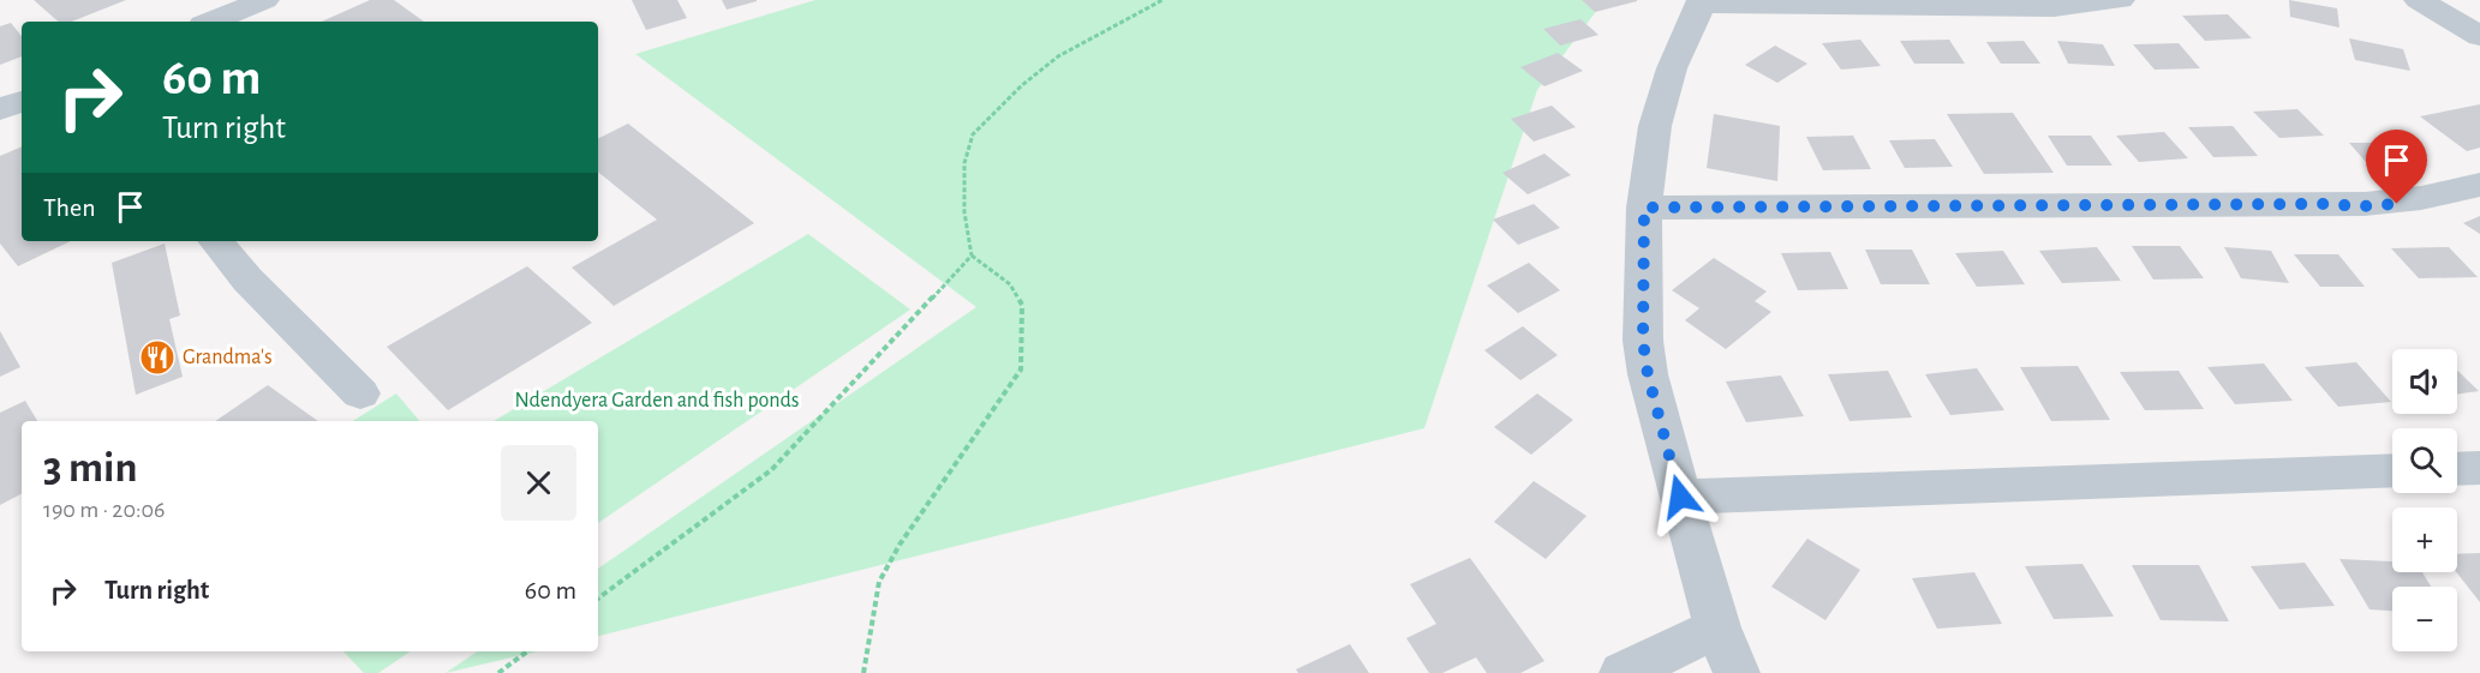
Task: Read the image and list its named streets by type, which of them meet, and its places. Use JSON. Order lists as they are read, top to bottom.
{
  "parks": ["Ndendyera Garden and fish ponds"],
  "places": {
    "restaurant": ["Grandma's"]
  },
  "page": {
    "turn": ["60 m", "Turn right"],
    "then": "Then",
    "map_buttons": ["+", "−"],
    "heading": ["3 min", "190 m · 20:06"],
    "list": [
      {
        "name": "Turn right",
        "value": "60 m"
      }
    ]
  }
}
